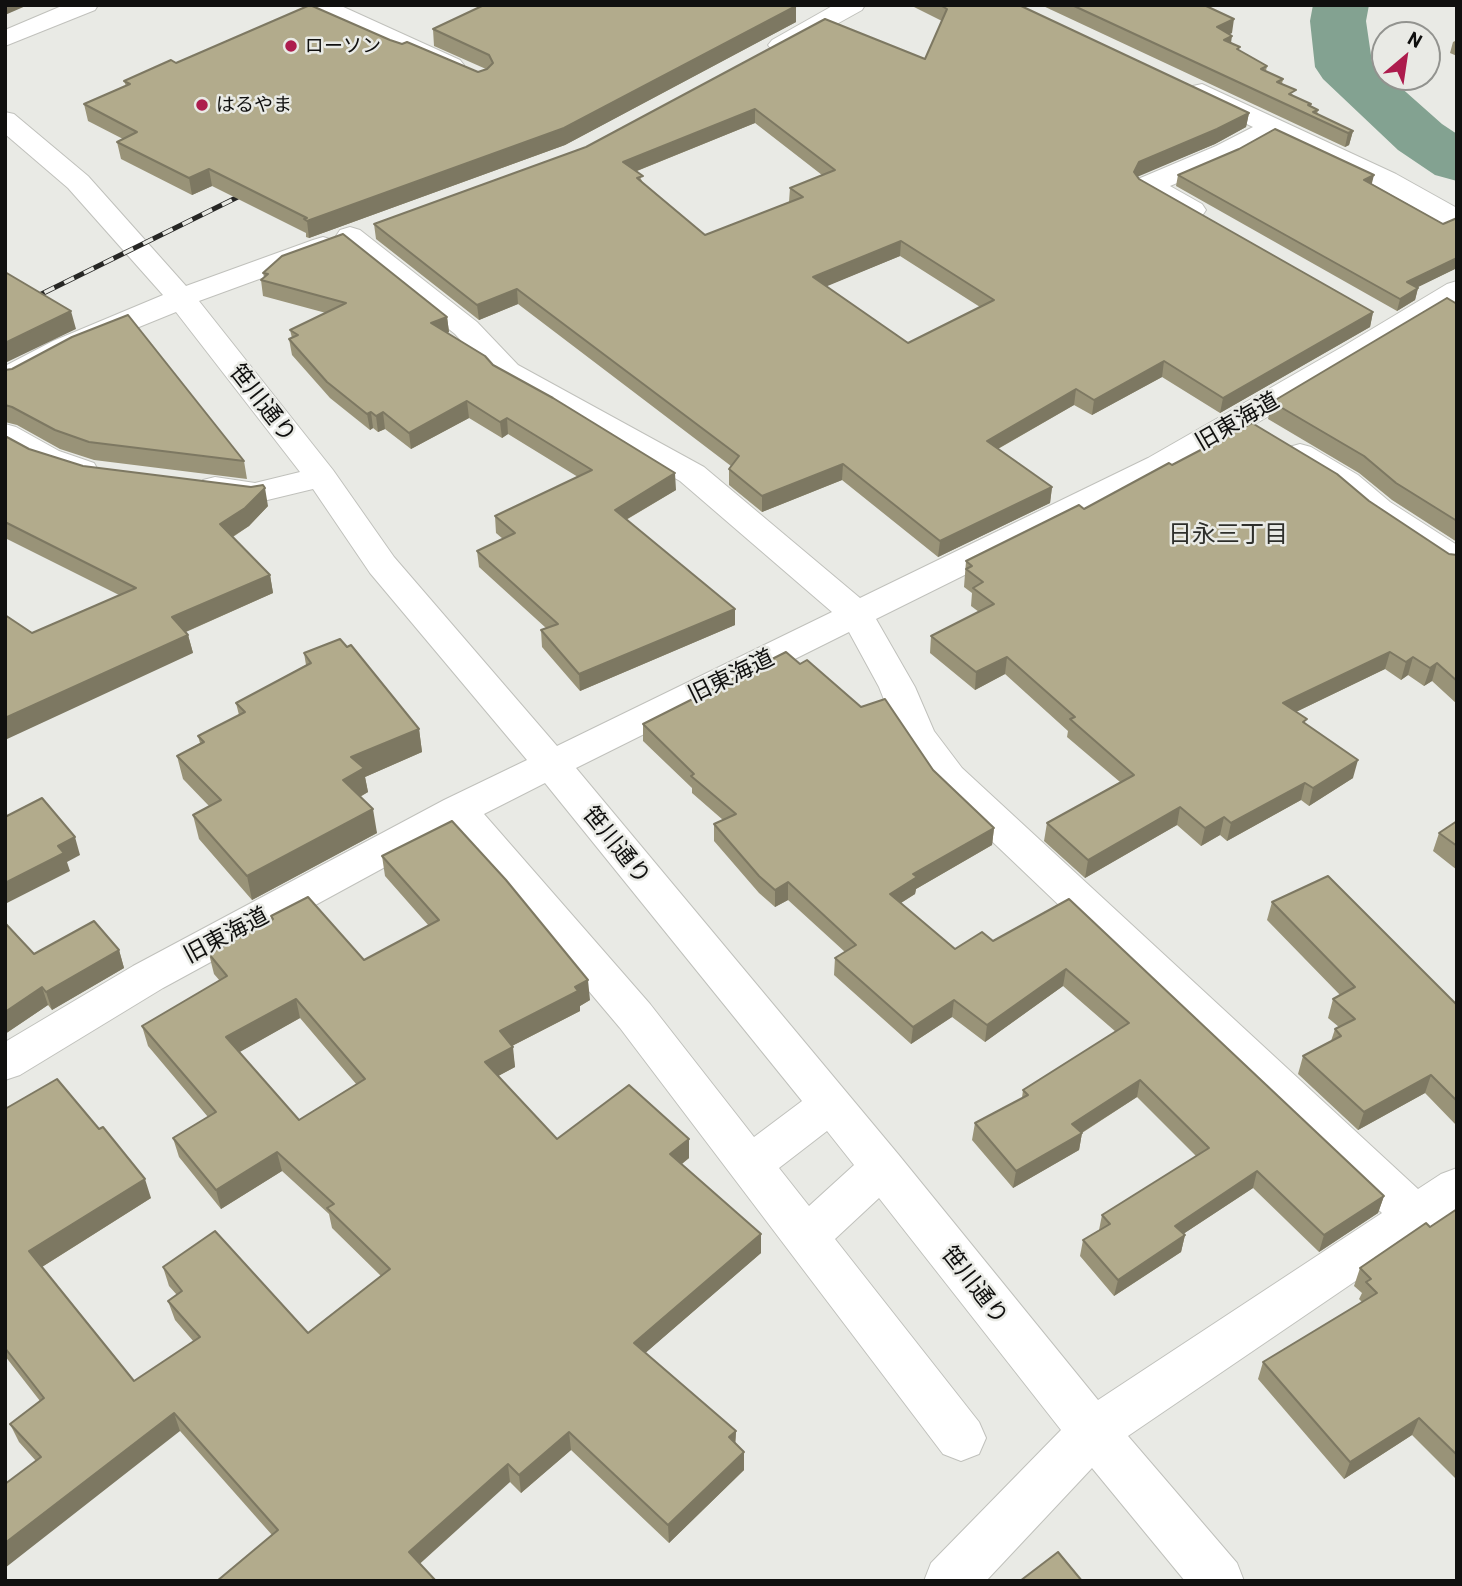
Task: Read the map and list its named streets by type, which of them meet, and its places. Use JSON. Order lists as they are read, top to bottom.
{
  "streets": {
    "street": ["笹川通り", "旧東海道"]
  },
  "crossings": [
    ["笹川通り", "旧東海道"]
  ],
  "districts": ["日永三丁目"],
  "places": ["ローソン", "はるやま"],
  "north": "top right"
}
